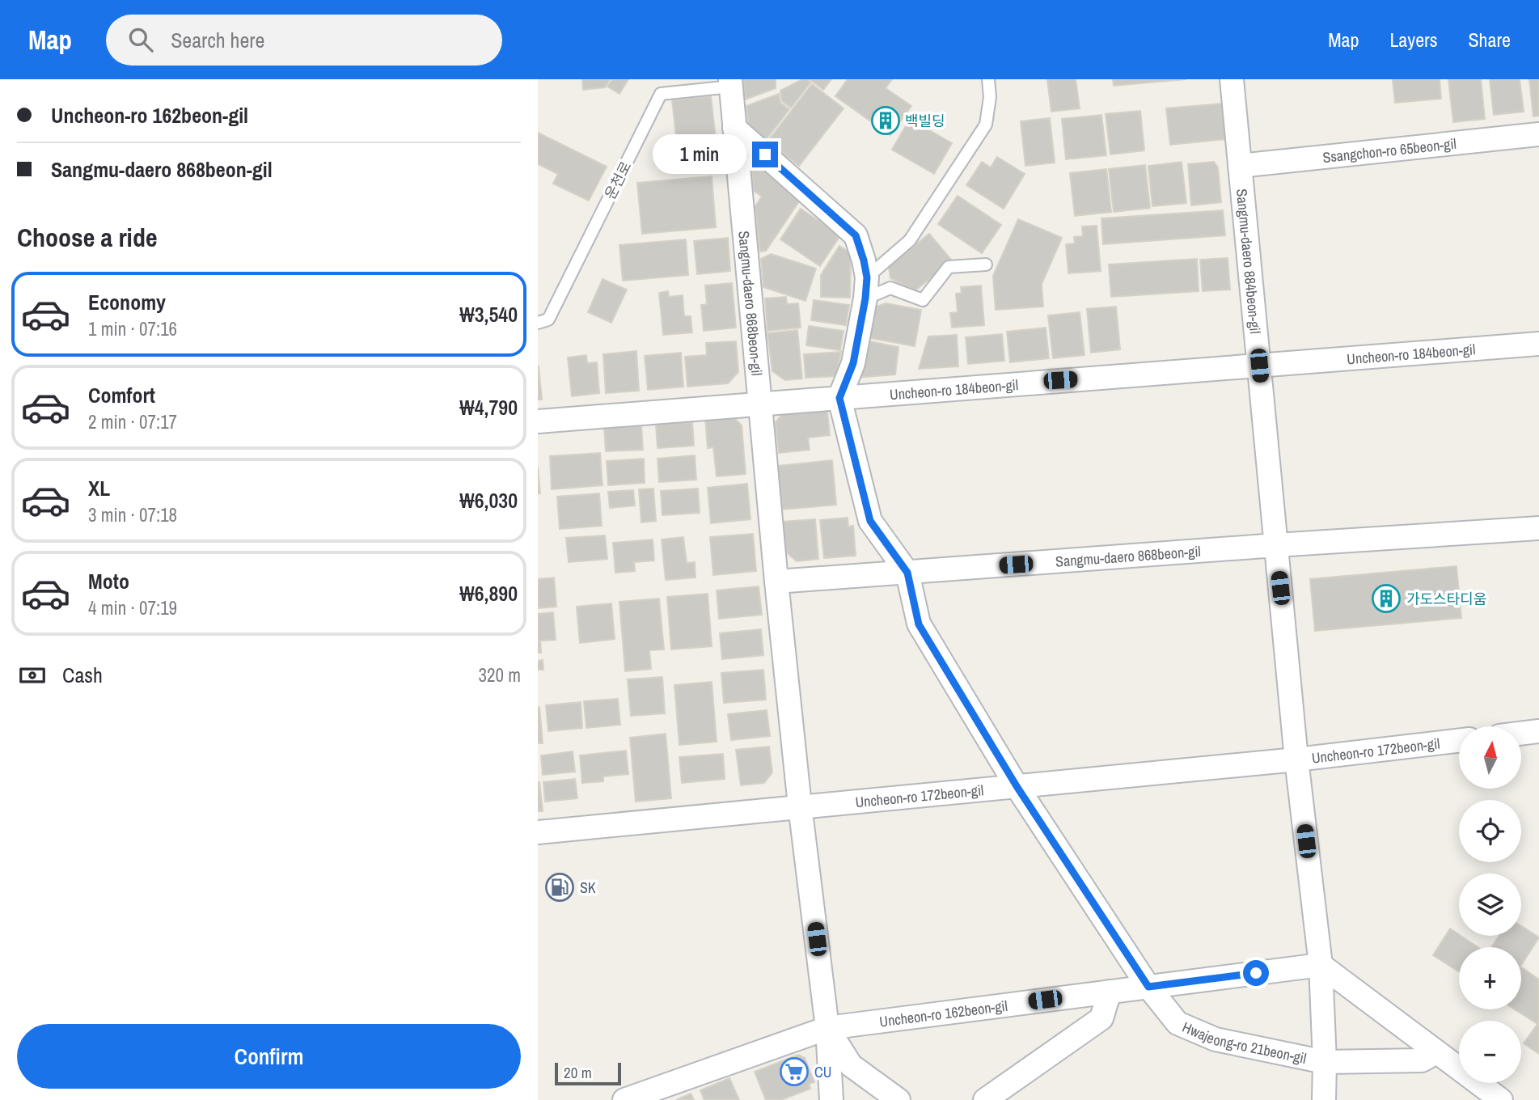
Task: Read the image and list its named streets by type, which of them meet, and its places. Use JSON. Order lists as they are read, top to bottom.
{
  "streets": {
    "street": [
      "Ssangchon-ro 65beon-gil",
      "Sangmu-daero 884beon-gil",
      "Sangmu-daero 868beon-gil",
      "Uncheon-ro 184beon-gil",
      "Uncheon-ro 172beon-gil",
      "Uncheon-ro 162beon-gil",
      "Hwajeong-ro 21beon-gil"
    ],
    "lane": ["운천로"]
  },
  "crossings": [
    ["Ssangchon-ro 65beon-gil", "Sangmu-daero 884beon-gil"],
    ["운천로", "Sangmu-daero 868beon-gil"],
    ["Sangmu-daero 884beon-gil", "Sangmu-daero 868beon-gil"],
    ["Sangmu-daero 884beon-gil", "Uncheon-ro 184beon-gil"],
    ["Sangmu-daero 884beon-gil", "Uncheon-ro 172beon-gil"],
    ["Sangmu-daero 884beon-gil", "Uncheon-ro 162beon-gil"],
    ["Sangmu-daero 884beon-gil", "Hwajeong-ro 21beon-gil"],
    ["Sangmu-daero 868beon-gil", "Uncheon-ro 184beon-gil"],
    ["Sangmu-daero 868beon-gil", "Uncheon-ro 172beon-gil"],
    ["Sangmu-daero 868beon-gil", "Uncheon-ro 162beon-gil"],
    ["Sangmu-daero 868beon-gil", "Hwajeong-ro 21beon-gil"],
    ["Uncheon-ro 172beon-gil", "Hwajeong-ro 21beon-gil"],
    ["Uncheon-ro 162beon-gil", "Hwajeong-ro 21beon-gil"]
  ],
  "places": {
    "building": ["백빌딩", "가도스타디움"],
    "fuel station": ["SK"],
    "supermarket": ["CU"]
  },
  "scale_bar": "20 m",
  "north": "top",
  "page": {
    "header": "Map",
    "search": "Search here",
    "nav": ["Map", "Layers", "Share"],
    "banner": ["Uncheon-ro 162beon-gil", "Sangmu-daero 868beon-gil"],
    "bubble": "1 min",
    "heading": "Choose a ride",
    "list": [
      {
        "name": "Economy",
        "note": "1 min · 07:16",
        "value": "₩3,540"
      },
      {
        "name": "Comfort",
        "note": "2 min · 07:17",
        "value": "₩4,790"
      },
      {
        "name": "XL",
        "note": "3 min · 07:18",
        "value": "₩6,030"
      },
      {
        "name": "Moto",
        "note": "4 min · 07:19",
        "value": "₩6,890"
      }
    ],
    "pay": ["Cash", "320 m"],
    "map_buttons": ["+", "−"],
    "buttons": "Confirm",
    "scale": "20 m"
  }
}
